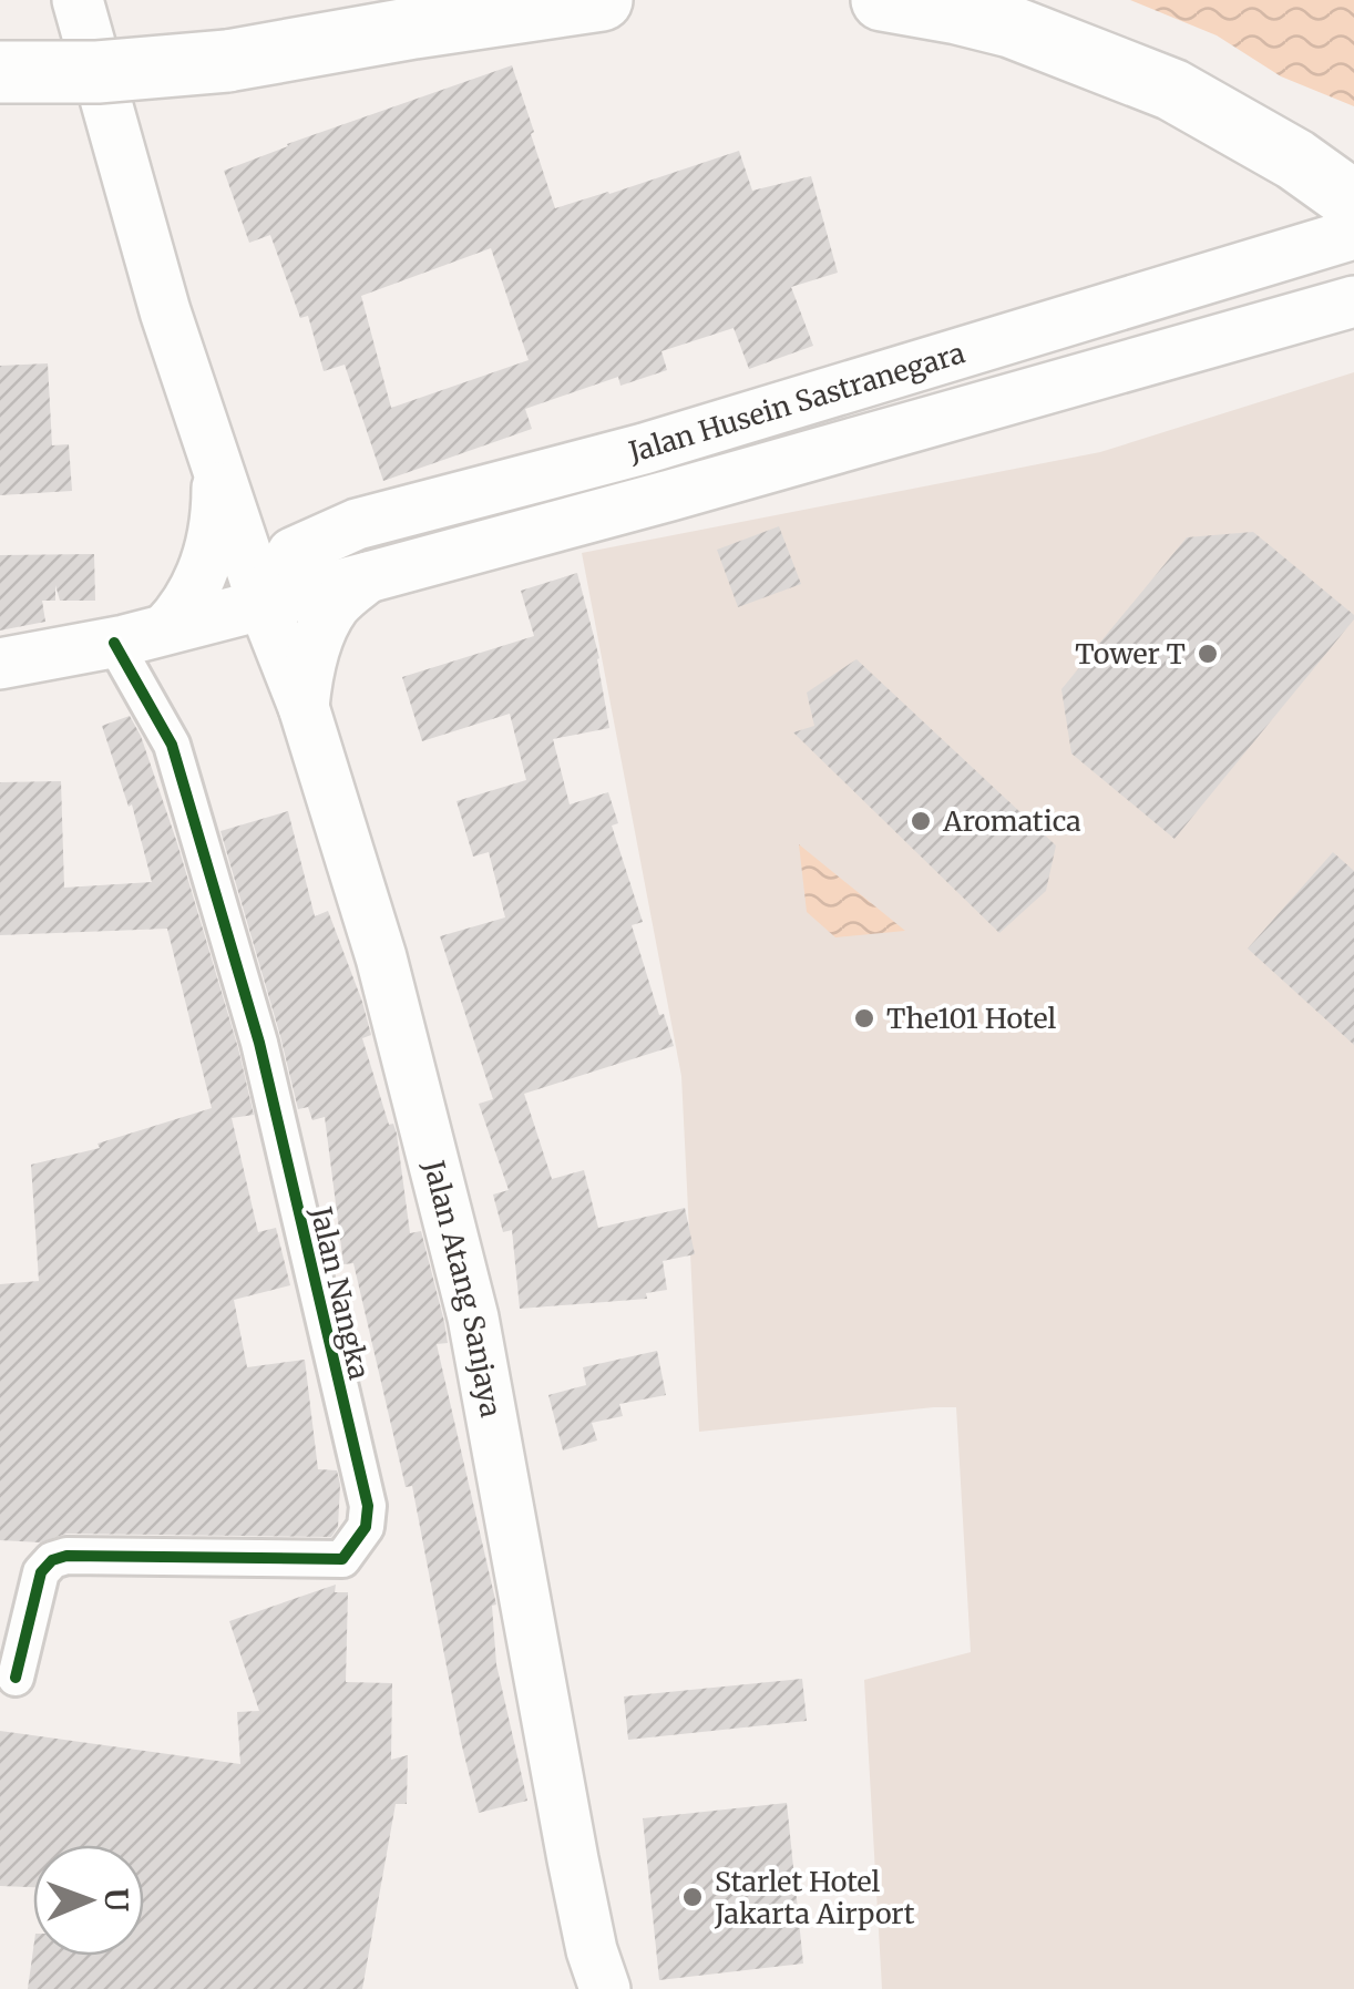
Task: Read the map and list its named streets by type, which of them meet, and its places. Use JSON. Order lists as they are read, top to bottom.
{
  "streets": {
    "main road": ["Jalan Husein Sastranegara", "Jalan Atang Sanjaya"],
    "street": ["Jalan Nangka"]
  },
  "crossings": [
    ["Jalan Husein Sastranegara", "Jalan Atang Sanjaya"],
    ["Jalan Husein Sastranegara", "Jalan Nangka"]
  ],
  "places": [
    "Tower T",
    "Aromatica",
    "The101 Hotel",
    "Starlet Hotel Jakarta Airport"
  ],
  "north": "right"
}
